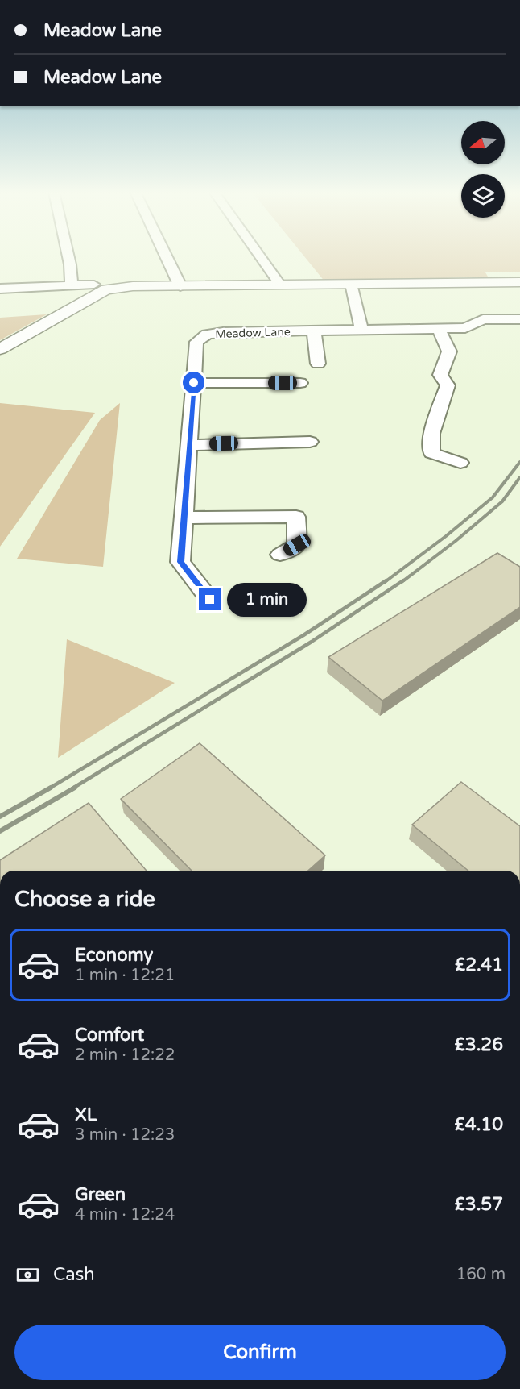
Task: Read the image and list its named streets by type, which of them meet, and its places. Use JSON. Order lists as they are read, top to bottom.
{
  "streets": {
    "street": ["Meadow Lane"]
  },
  "north": "left",
  "page": {
    "banner": ["Meadow Lane", "Meadow Lane"],
    "bubble": "1 min",
    "heading": "Choose a ride",
    "list": [
      {
        "name": "Economy",
        "note": "1 min · 12:21",
        "value": "£2.41"
      },
      {
        "name": "Comfort",
        "note": "2 min · 12:22",
        "value": "£3.26"
      },
      {
        "name": "XL",
        "note": "3 min · 12:23",
        "value": "£4.10"
      },
      {
        "name": "Green",
        "note": "4 min · 12:24",
        "value": "£3.57"
      }
    ],
    "pay": ["Cash", "160 m"],
    "buttons": "Confirm"
  }
}
